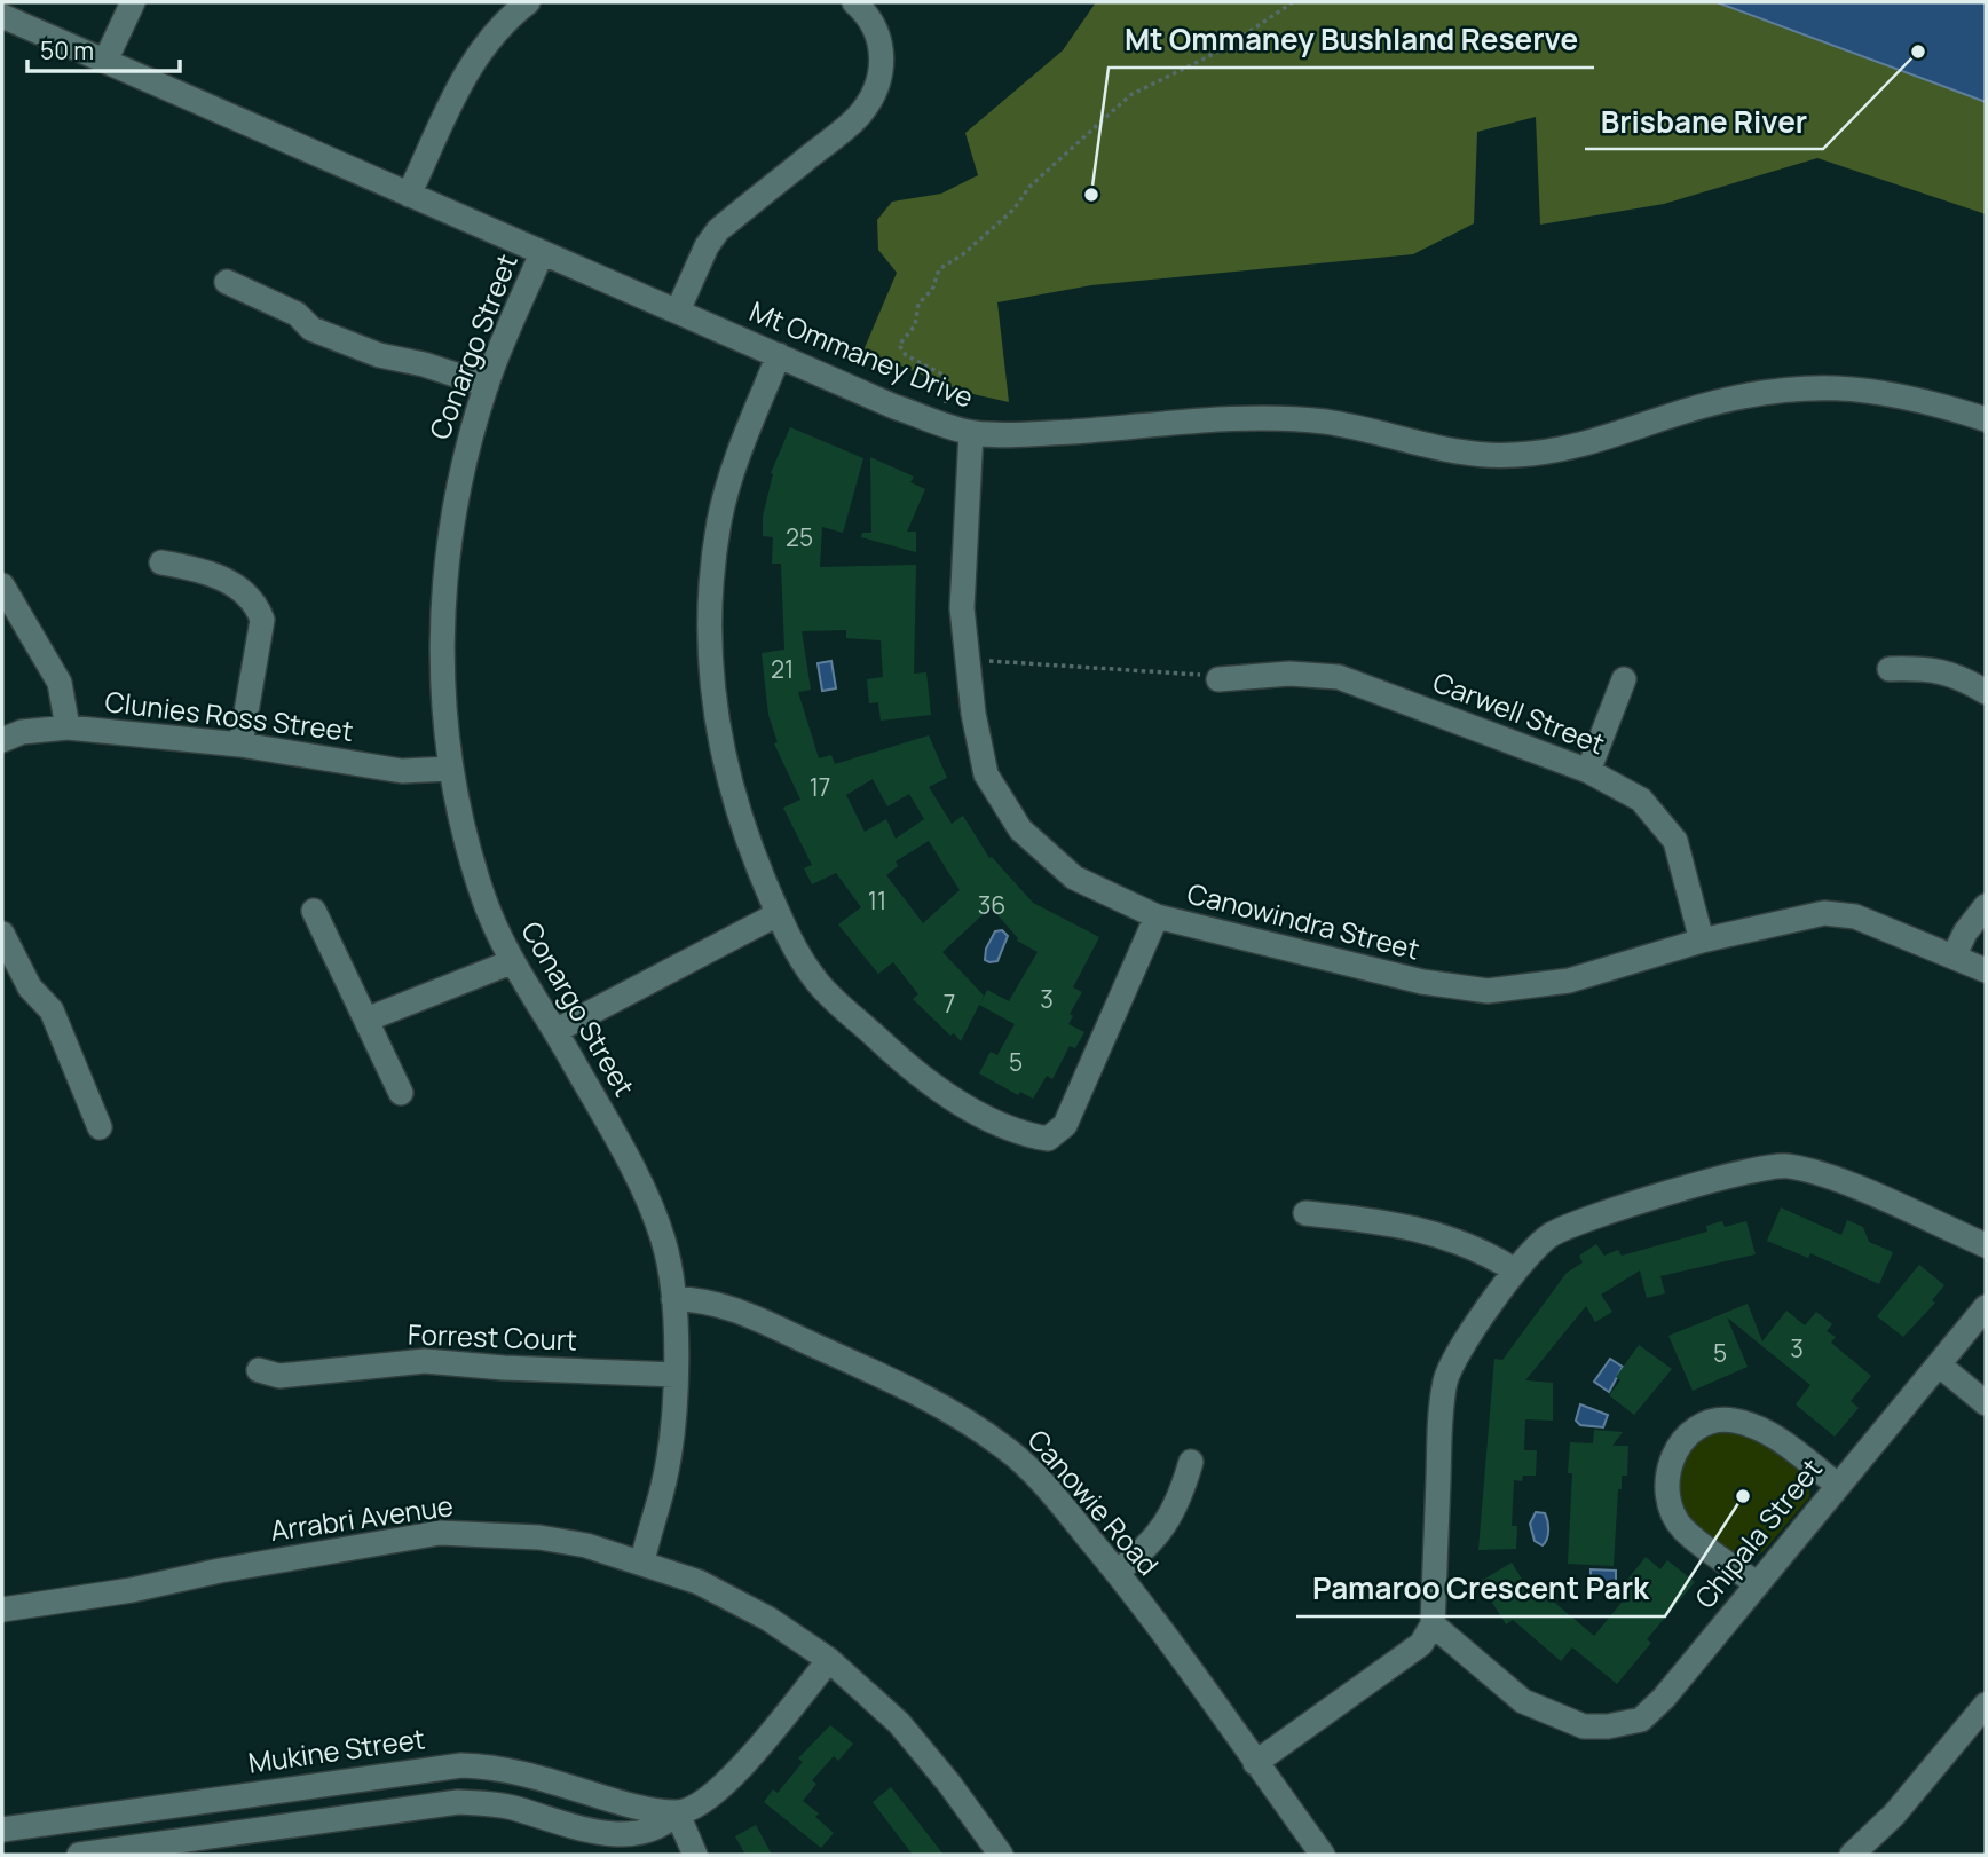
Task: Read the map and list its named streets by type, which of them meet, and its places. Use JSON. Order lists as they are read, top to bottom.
{
  "streets": {
    "street": [
      "Conargo Street",
      "Mt Ommaney Drive",
      "Carwell Street",
      "Clunies Ross Street",
      "Canowindra Street",
      "Forrest Court",
      "Canowie Road",
      "Arrabri Avenue",
      "Chipala Street",
      "Mukine Street"
    ]
  },
  "crossings": [
    ["Conargo Street", "Mt Ommaney Drive"],
    ["Conargo Street", "Clunies Ross Street"],
    ["Conargo Street", "Forrest Court"],
    ["Conargo Street", "Canowie Road"],
    ["Conargo Street", "Arrabri Avenue"],
    ["Mt Ommaney Drive", "Canowindra Street"],
    ["Carwell Street", "Canowindra Street"]
  ],
  "places": ["Brisbane River", "Mt Ommaney Bushland Reserve", "Pamaroo Crescent Park"],
  "house_numbers": [
    "25",
    "21",
    "17",
    "11",
    "36",
    "3",
    "7",
    "5",
    "3",
    "5"
  ],
  "scale_bar": "50 m"
}
